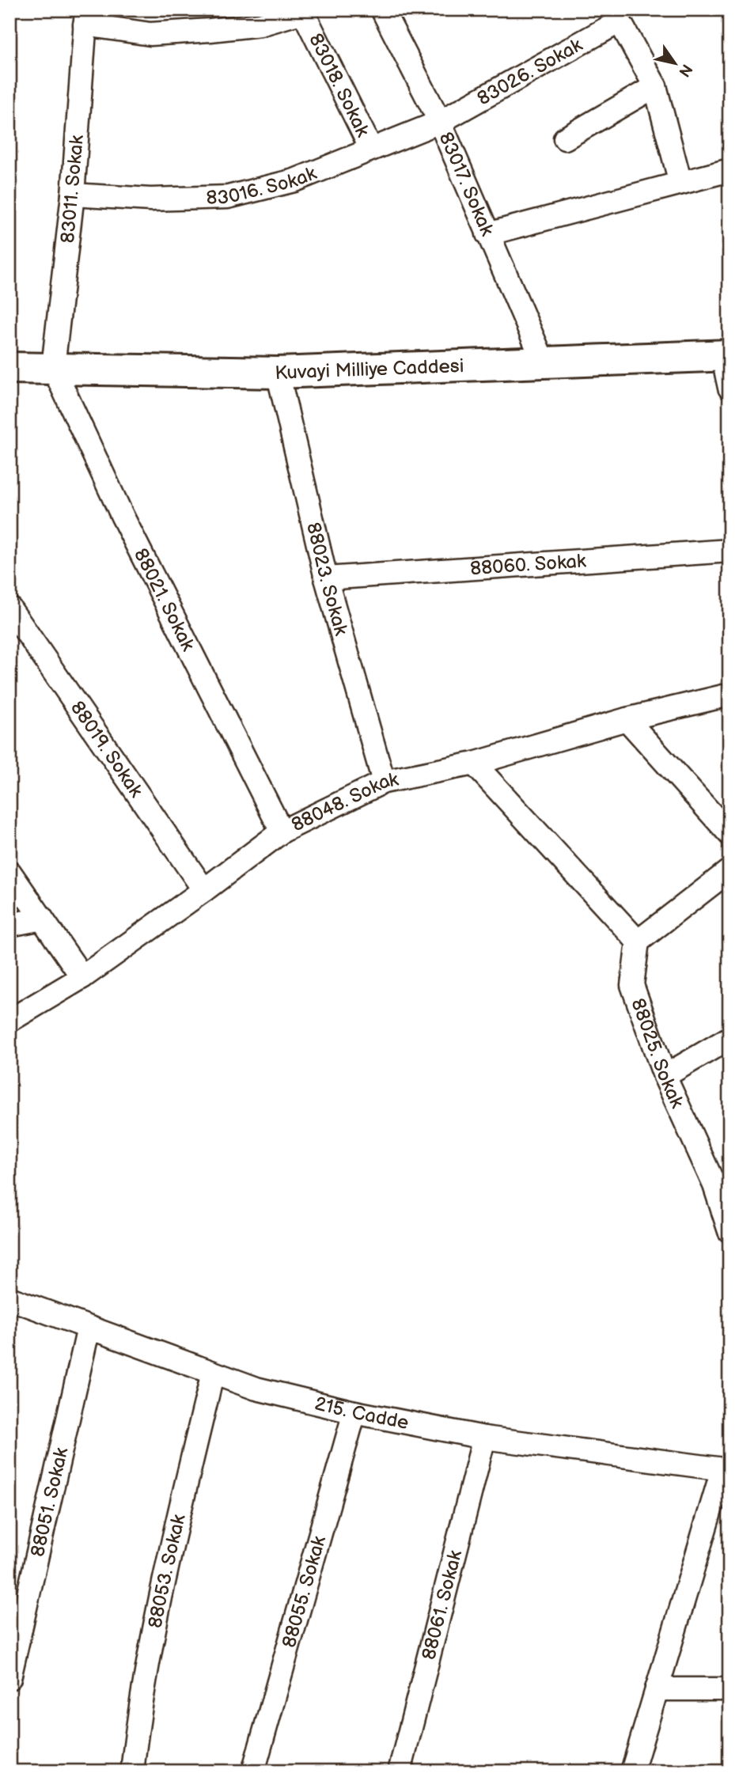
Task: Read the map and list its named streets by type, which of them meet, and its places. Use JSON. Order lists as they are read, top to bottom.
{
  "streets": {
    "street": [
      "83026. Sokak",
      "83018. Sokak",
      "83016. Sokak",
      "83017. Sokak",
      "83011. Sokak",
      "Kuvayi Milliye Caddesi",
      "88060. Sokak",
      "88023. Sokak",
      "88021. Sokak",
      "88019. Sokak",
      "88048. Sokak",
      "88025. Sokak",
      "215. Cadde",
      "88051. Sokak",
      "88053. Sokak",
      "88055. Sokak",
      "88061. Sokak"
    ]
  },
  "crossings": [
    ["83026. Sokak", "83016. Sokak"],
    ["83026. Sokak", "83017. Sokak"],
    ["83018. Sokak", "83016. Sokak"],
    ["83018. Sokak", "83011. Sokak"],
    ["83016. Sokak", "83017. Sokak"],
    ["83016. Sokak", "83011. Sokak"],
    ["83017. Sokak", "Kuvayi Milliye Caddesi"],
    ["83011. Sokak", "Kuvayi Milliye Caddesi"],
    ["83011. Sokak", "88021. Sokak"],
    ["Kuvayi Milliye Caddesi", "88023. Sokak"],
    ["Kuvayi Milliye Caddesi", "88021. Sokak"],
    ["88060. Sokak", "88023. Sokak"],
    ["88023. Sokak", "88048. Sokak"],
    ["88021. Sokak", "88048. Sokak"],
    ["88019. Sokak", "88048. Sokak"],
    ["215. Cadde", "88051. Sokak"],
    ["215. Cadde", "88053. Sokak"],
    ["215. Cadde", "88055. Sokak"],
    ["215. Cadde", "88061. Sokak"]
  ],
  "north": "bottom right"
}
